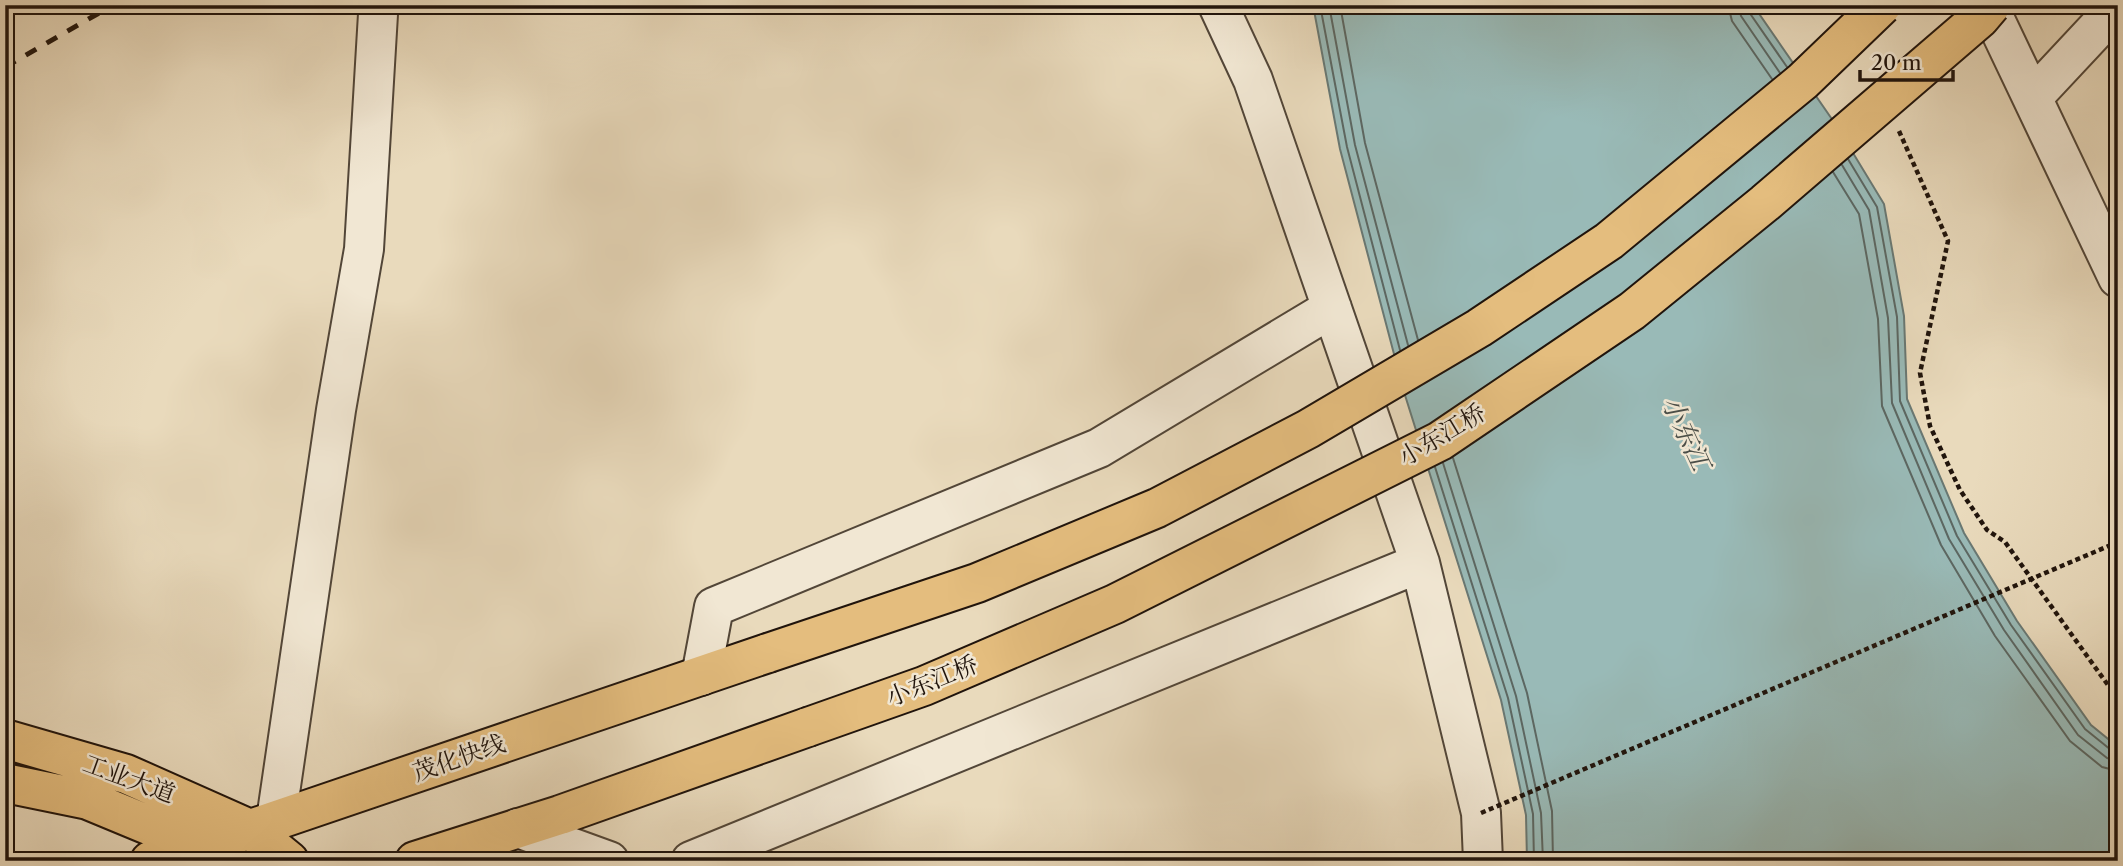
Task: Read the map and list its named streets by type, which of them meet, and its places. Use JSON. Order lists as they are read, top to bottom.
{
  "streets": {
    "main road": ["小东江桥", "茂化快线", "工业大道"]
  },
  "crossings": [
    ["茂化快线", "工业大道"]
  ],
  "water": ["小东江"],
  "scale_bar": "20 m"
}
